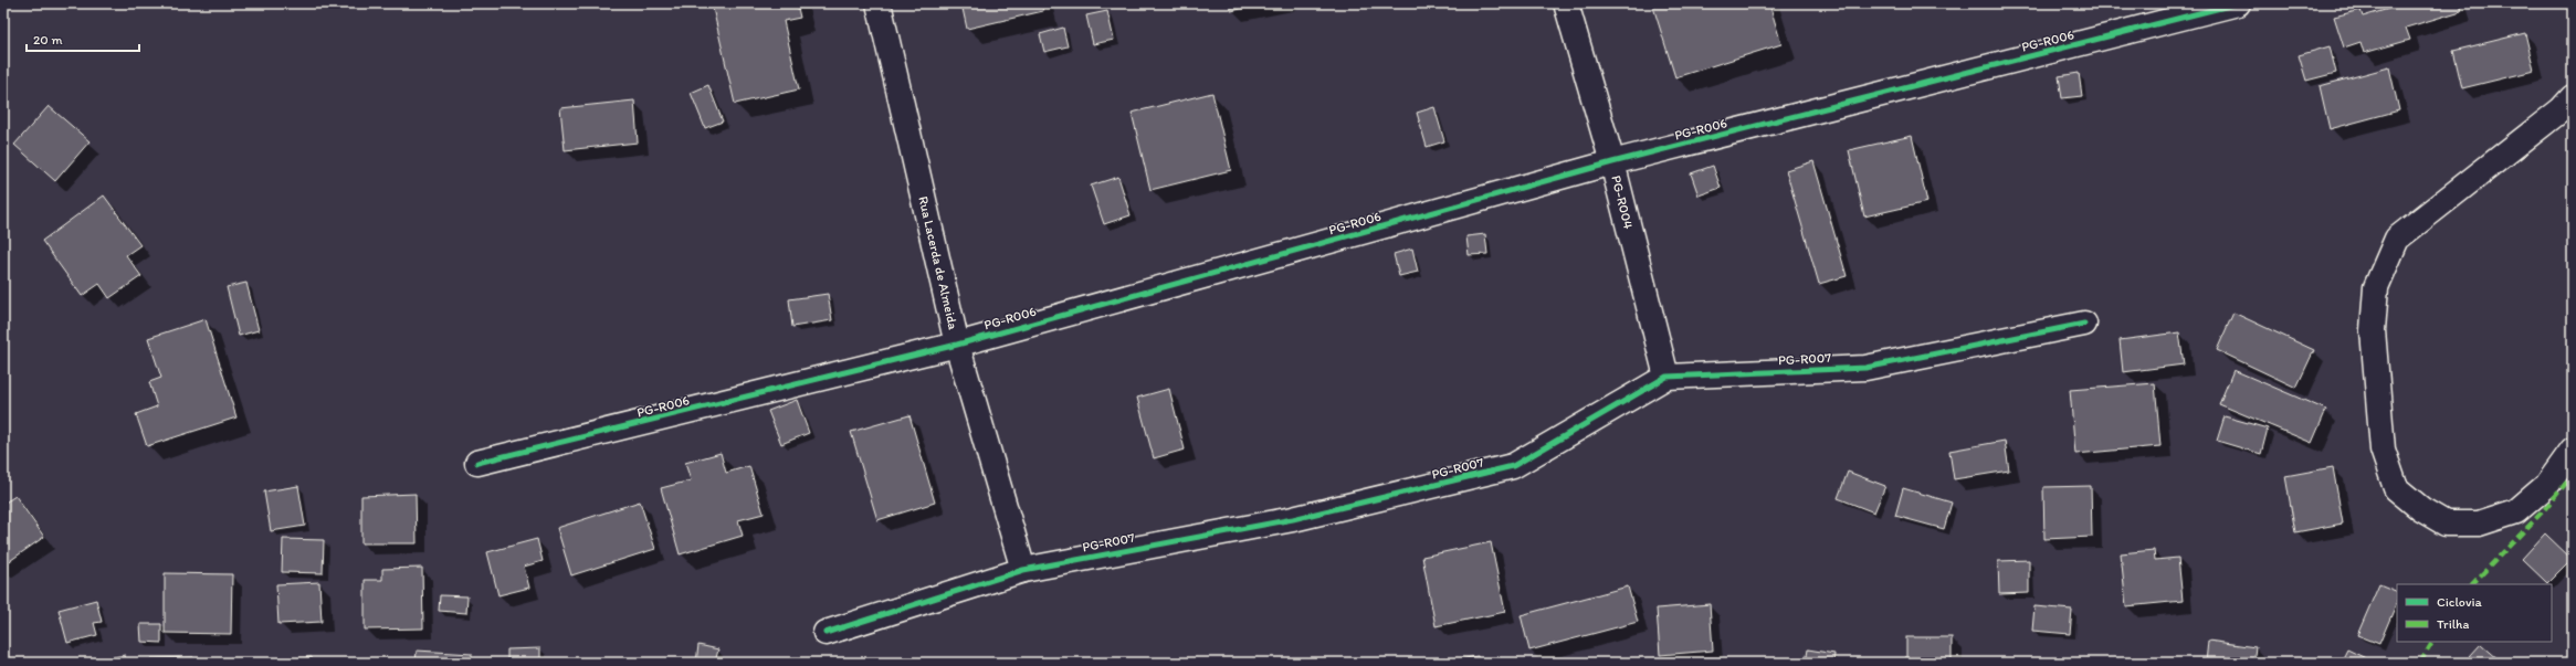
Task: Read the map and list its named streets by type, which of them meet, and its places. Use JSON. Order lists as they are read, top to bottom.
{
  "streets": {
    "street": [
      "PG-R006",
      "PG-R004",
      "Rua Lacerda de Almeida",
      "PG-R007"
    ]
  },
  "crossings": [
    ["PG-R006", "PG-R004"],
    ["PG-R006", "Rua Lacerda de Almeida"],
    ["PG-R004", "PG-R007"],
    ["Rua Lacerda de Almeida", "PG-R007"]
  ],
  "legend": ["Ciclovia", "Trilha"],
  "scale_bar": "20 m"
}
